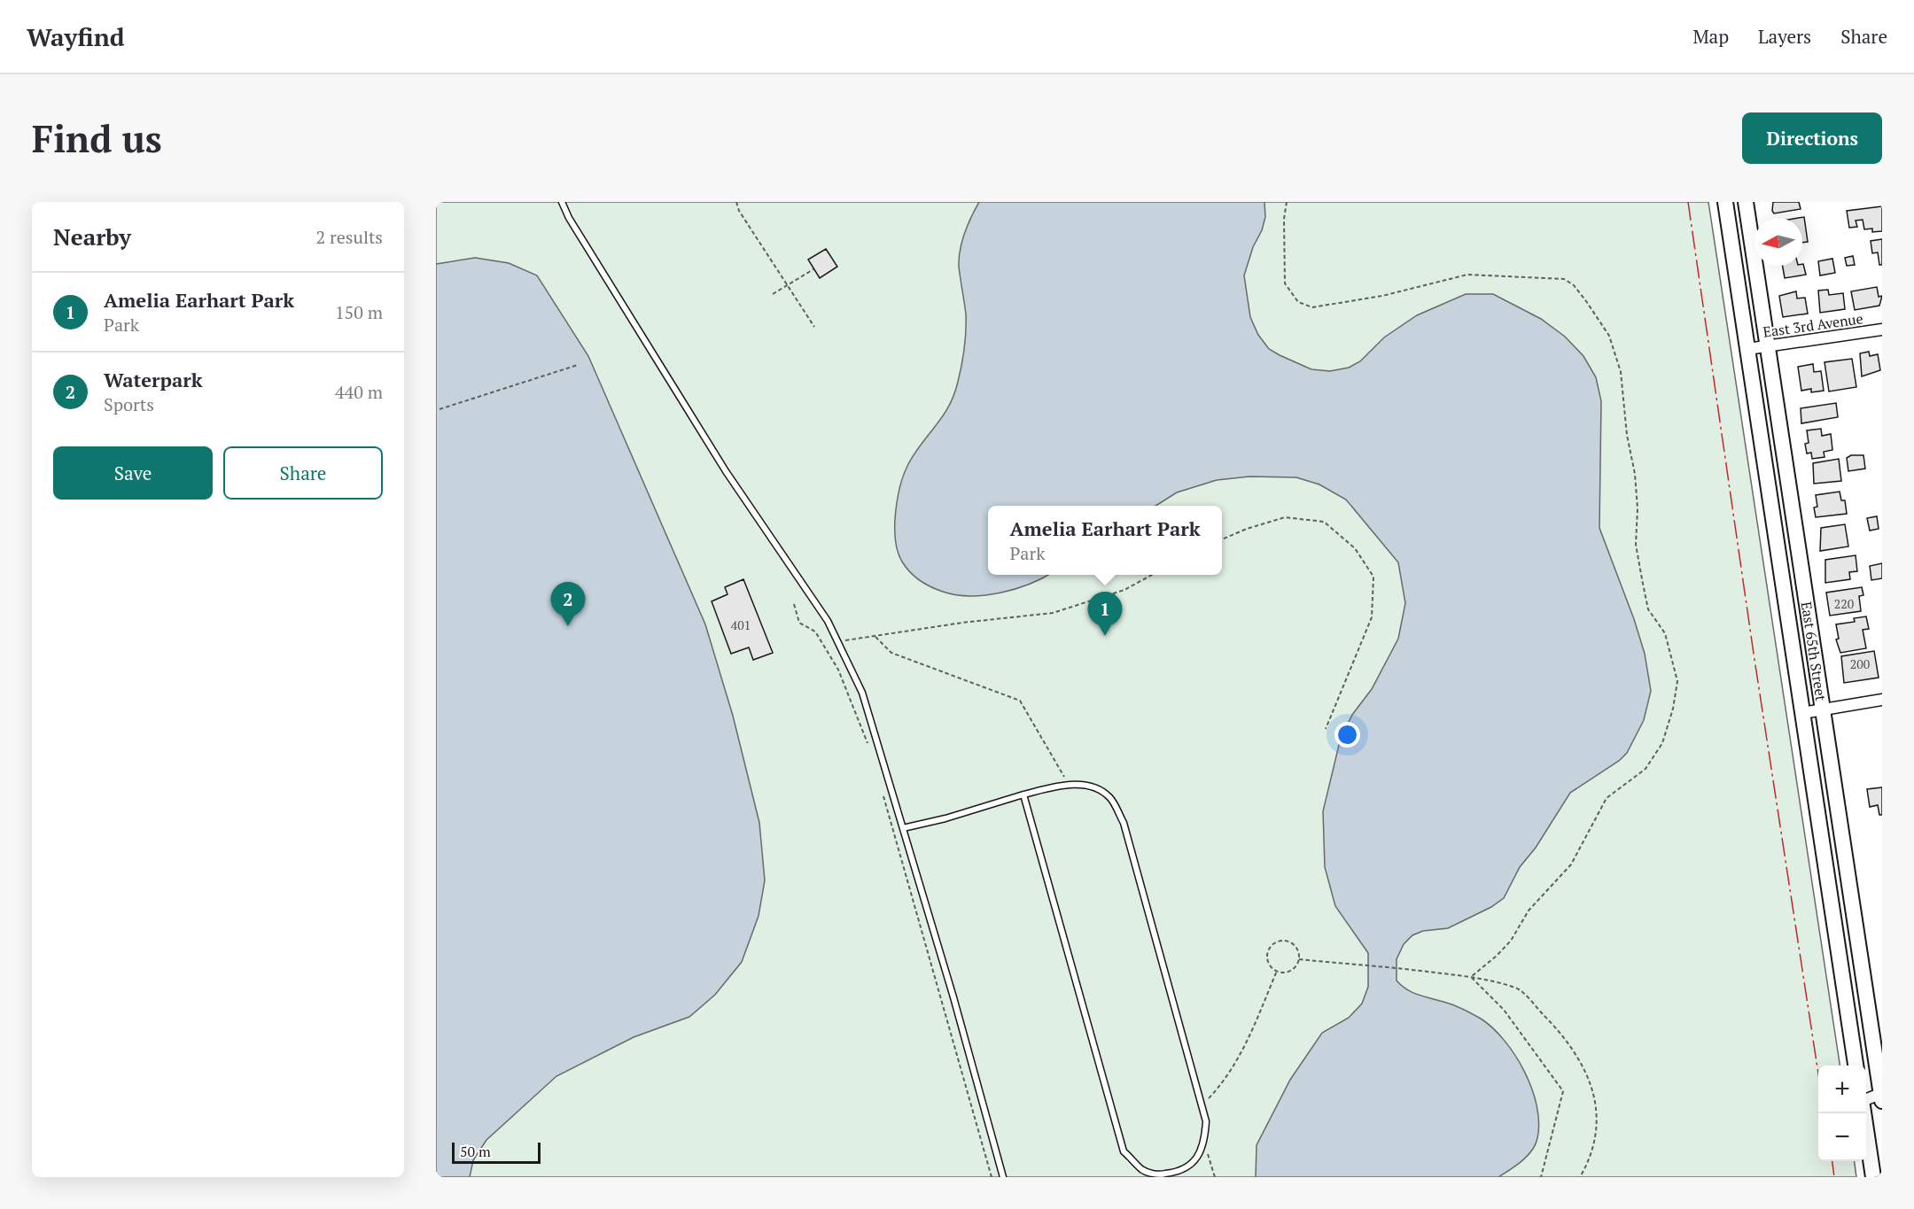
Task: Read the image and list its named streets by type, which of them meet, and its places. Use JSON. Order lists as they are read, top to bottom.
{
  "streets": {
    "main road": ["East 65th Street"],
    "street": ["East 3rd Avenue"]
  },
  "crossings": [
    ["East 3rd Avenue", "East 65th Street"]
  ],
  "house_numbers": ["220", "401", "200"],
  "scale_bar": "50 m",
  "north": "left",
  "page": {
    "header": "Wayfind",
    "nav": ["Map", "Layers", "Share"],
    "buttons": [
      "Directions",
      ["Save", "Share"]
    ],
    "title": "Find us",
    "heading": ["Nearby", "2 results"],
    "list": [
      {
        "mark": "1",
        "name": "Amelia Earhart Park",
        "note": "Park",
        "value": "150 m"
      },
      {
        "mark": "2",
        "name": "Waterpark",
        "note": "Sports",
        "value": "440 m"
      }
    ],
    "popup": ["Amelia Earhart Park", "Park"],
    "pins": ["2", "1"],
    "map_buttons": ["+", "−"],
    "scale": "50 m"
  }
}
